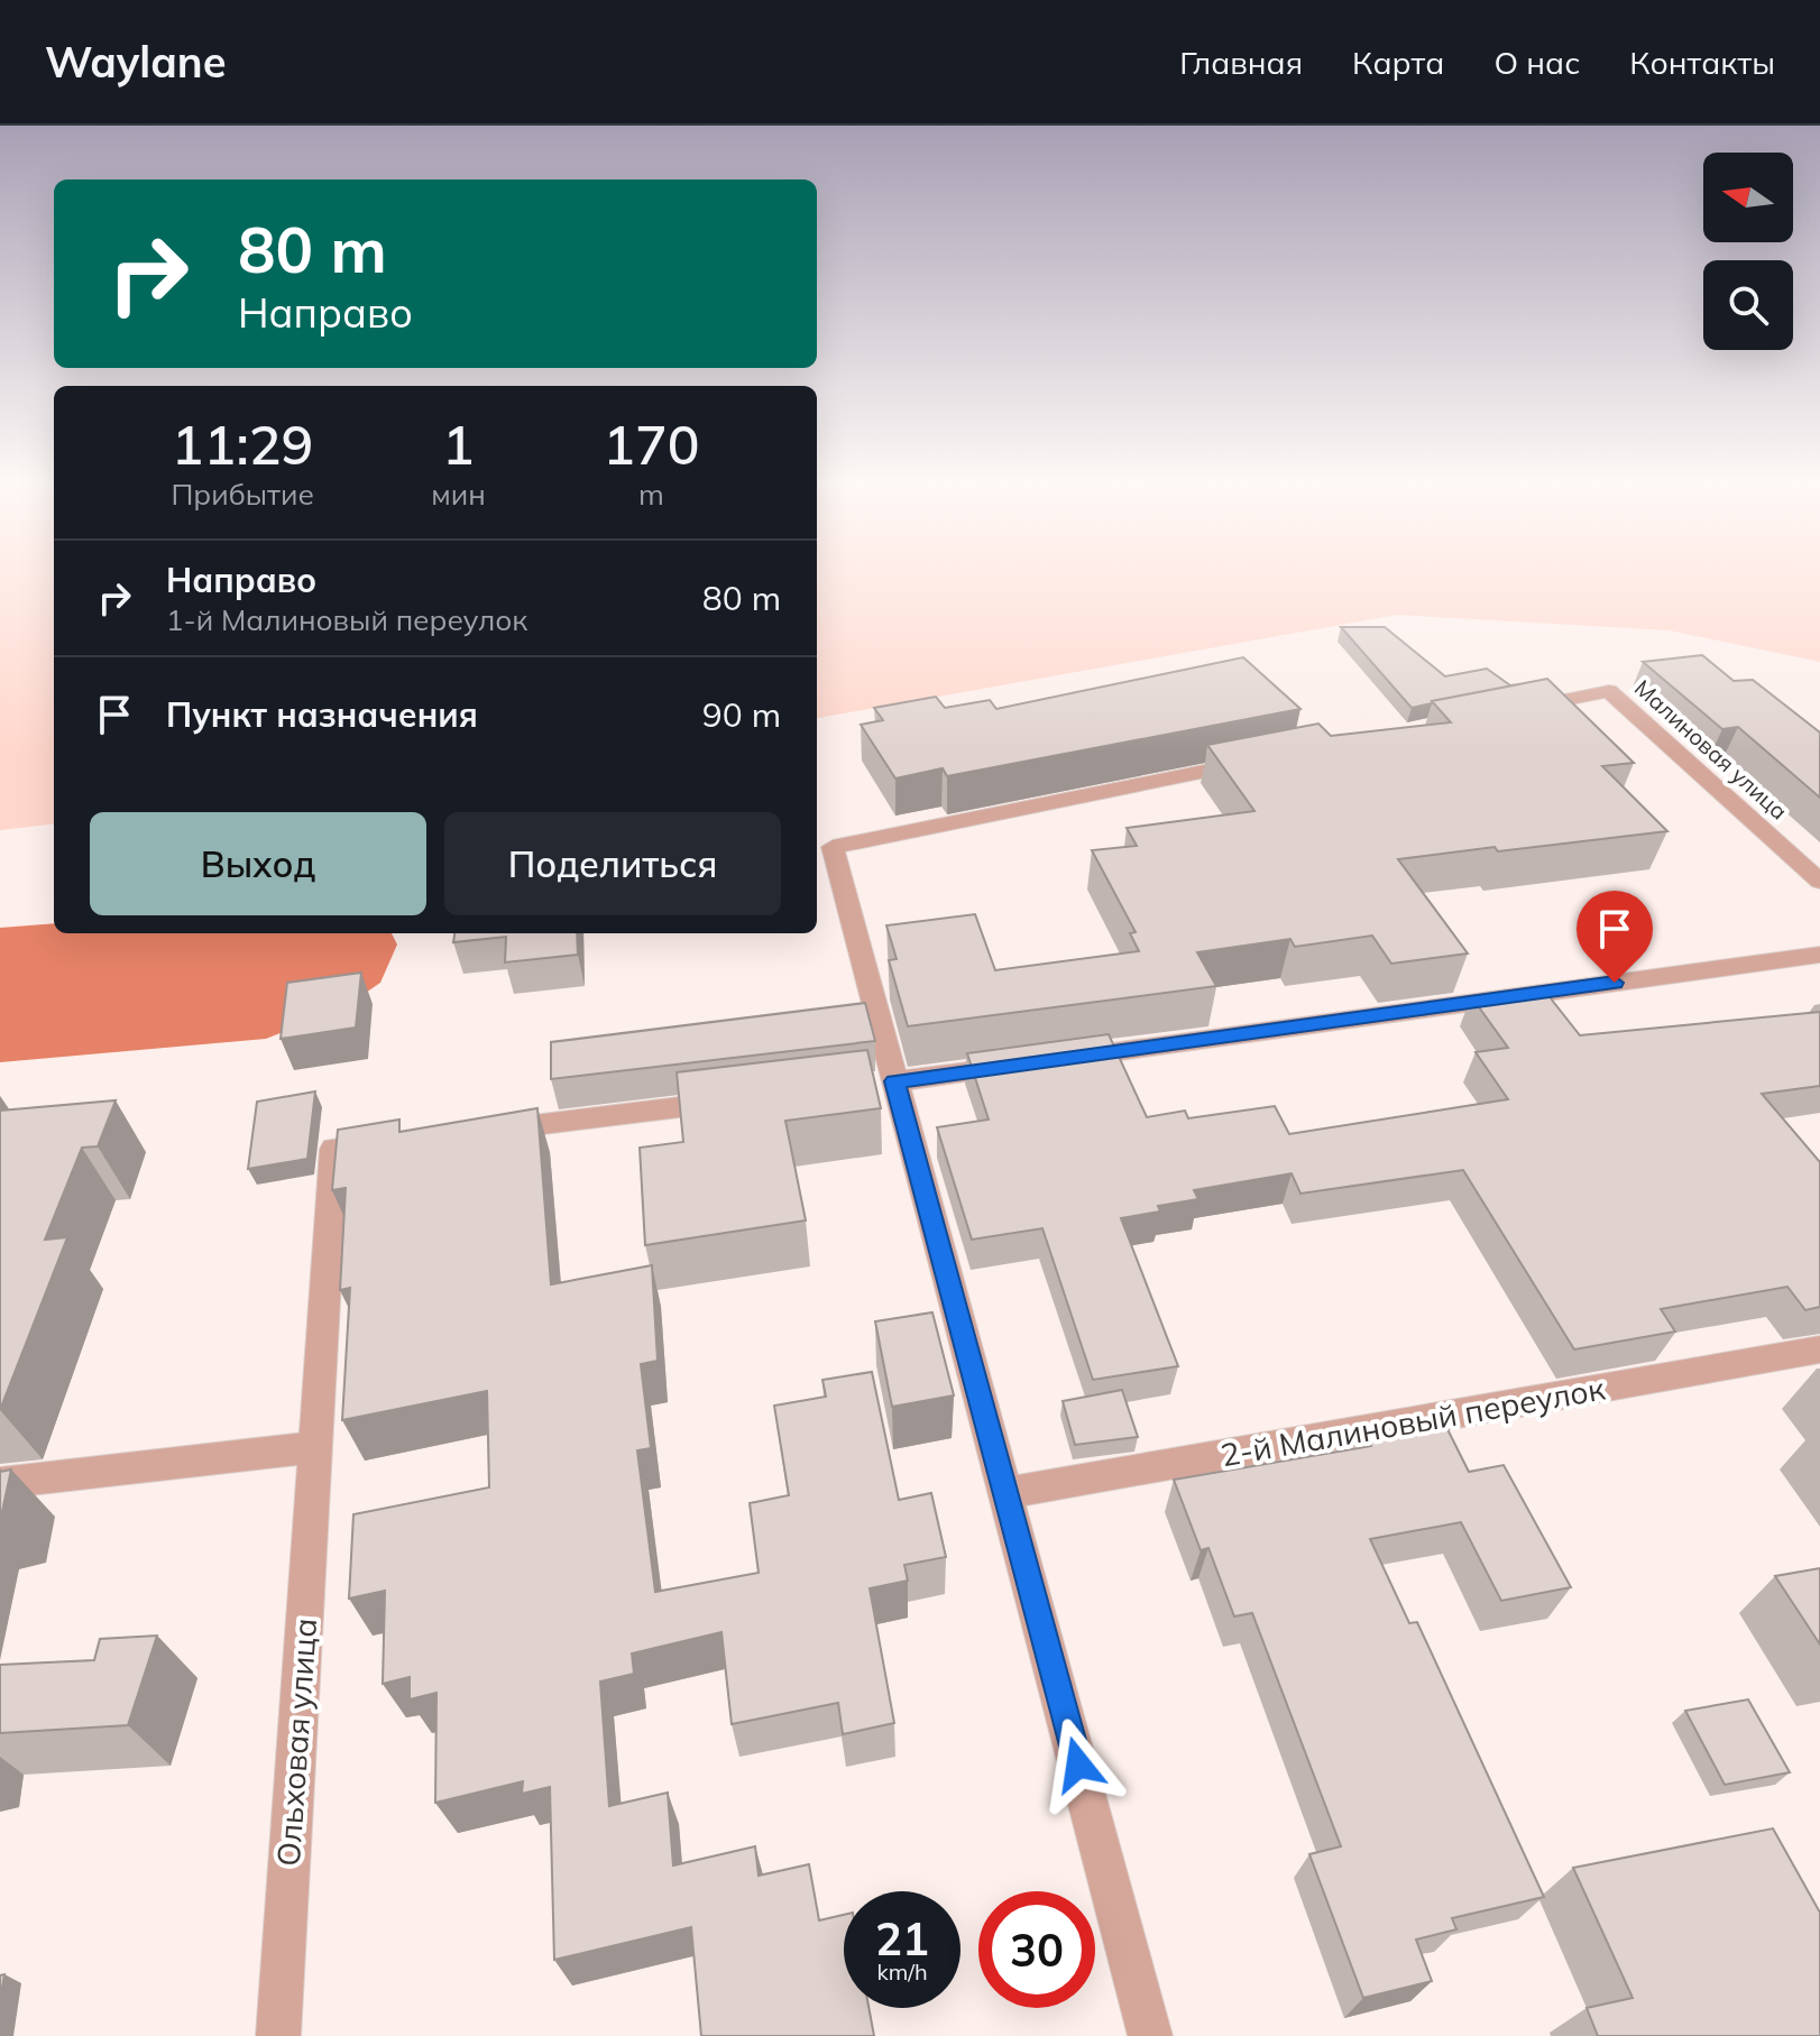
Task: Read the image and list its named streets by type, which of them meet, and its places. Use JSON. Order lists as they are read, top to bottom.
{
  "streets": {
    "street": ["Малиновая улица", "2-й Малиновый переулок", "Ольховая улица"]
  },
  "north": "left",
  "page": {
    "header": "Waylane",
    "nav": [
      "Главная",
      "Карта",
      "О нас",
      "Контакты"
    ],
    "turn": ["80 m", "Направо"],
    "eta": [
      "11:29",
      "Прибытие",
      "1",
      "мин",
      "170",
      "m"
    ],
    "list": [
      {
        "name": "Направо",
        "note": "1-й Малиновый переулок",
        "value": "80 m"
      },
      {
        "name": "Пункт назначения",
        "value": "90 m"
      }
    ],
    "buttons": ["Выход", "Поделиться"],
    "speed": "21 km/h",
    "limit": "30"
  }
}
